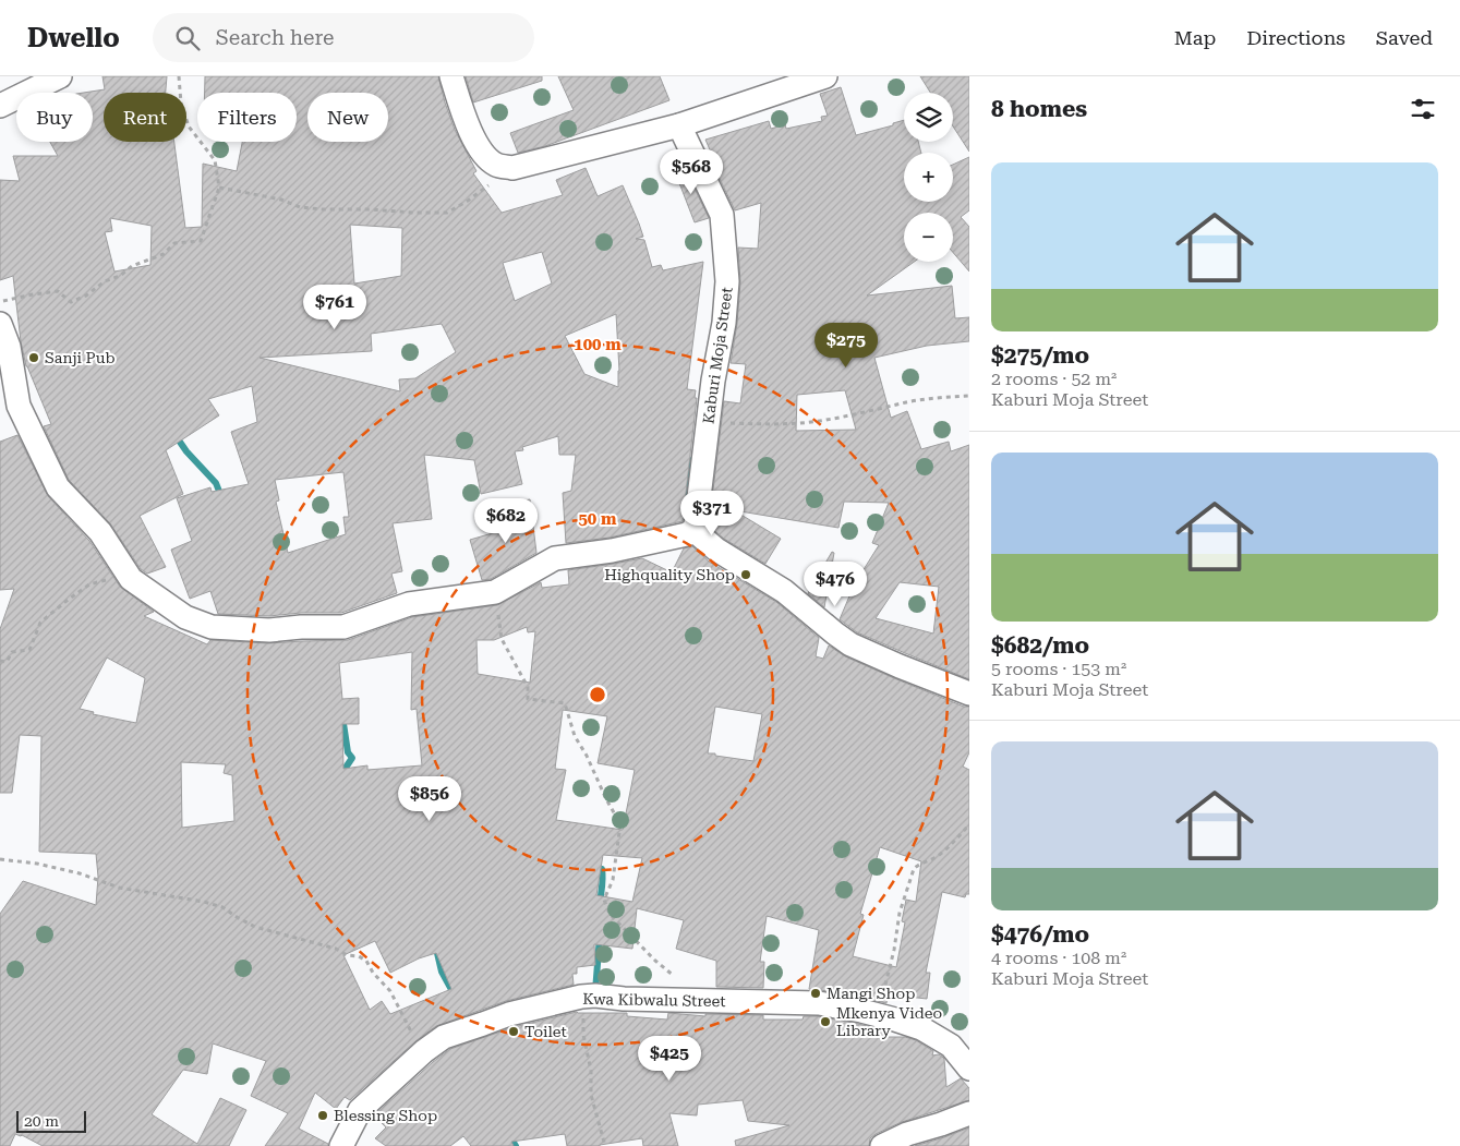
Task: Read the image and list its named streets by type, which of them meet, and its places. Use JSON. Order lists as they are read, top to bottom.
{
  "streets": {
    "street": ["Kaburi Moja Street", "Kwa Kibwalu Street"]
  },
  "places": [
    "Sanji Pub",
    "Highquality Shop",
    "Mangi Shop",
    "Mkenya Video Library",
    "Toilet",
    "Blessing Shop"
  ],
  "scale_bar": "20 m",
  "page": {
    "header": "Dwello",
    "search": "Search here",
    "nav": ["Map", "Directions", "Saved"],
    "heading": "8 homes",
    "map_buttons": ["+", "−"],
    "chip": [
      "Buy",
      "Rent",
      "Filters",
      "New"
    ],
    "list": [
      {
        "name": "$275/mo",
        "note": "2 rooms · 52 m² · Kaburi Moja Street"
      },
      {
        "name": "$682/mo",
        "note": "5 rooms · 153 m² · Kaburi Moja Street"
      },
      {
        "name": "$476/mo",
        "note": "4 rooms · 108 m² · Kaburi Moja Street"
      }
    ],
    "price": [
      "$568",
      "$761",
      "$275",
      "$371",
      "$682",
      "$476",
      "$856",
      "$425"
    ],
    "scale": "20 m"
  },
  "rings": ["100 m", "50 m"]
}
